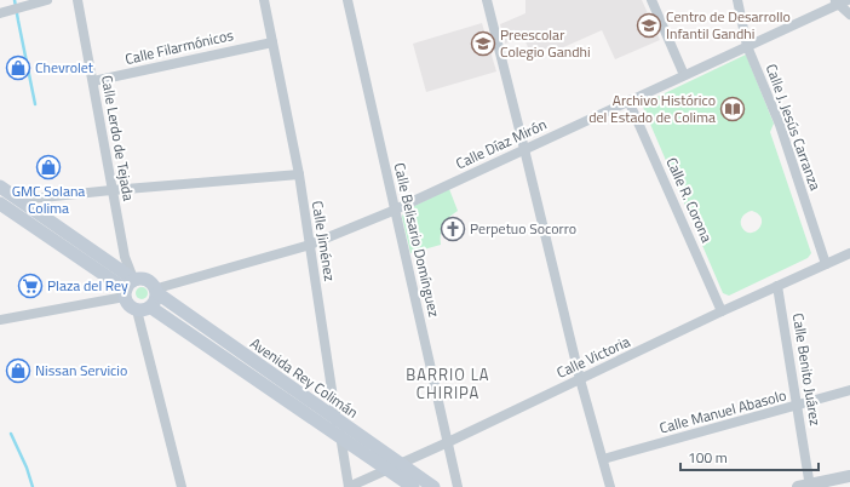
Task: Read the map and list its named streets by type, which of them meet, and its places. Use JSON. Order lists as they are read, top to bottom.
{
  "streets": {
    "main road": ["Avenida Rey Colimán"],
    "street": [
      "Calle Filarmónicos",
      "Calle J. Jesús Carranza",
      "Calle Lerdo de Tejada",
      "Calle Díaz Mirón",
      "Calle R. Corona",
      "Calle Belisario Domínguez",
      "Calle Jiménez",
      "Calle Victoria",
      "Calle Benito Juárez",
      "Calle Manuel Abasolo"
    ]
  },
  "crossings": [
    ["Calle Filarmónicos", "Calle Lerdo de Tejada"],
    ["Calle Filarmónicos", "Calle Jiménez"],
    ["Calle J. Jesús Carranza", "Calle Díaz Mirón"],
    ["Calle J. Jesús Carranza", "Calle Victoria"],
    ["Calle Lerdo de Tejada", "Calle Díaz Mirón"],
    ["Calle Lerdo de Tejada", "Avenida Rey Colimán"],
    ["Calle Díaz Mirón", "Calle R. Corona"],
    ["Calle Díaz Mirón", "Calle Belisario Domínguez"],
    ["Calle Díaz Mirón", "Calle Jiménez"],
    ["Calle Díaz Mirón", "Avenida Rey Colimán"],
    ["Calle R. Corona", "Calle Victoria"],
    ["Calle Belisario Domínguez", "Calle Victoria"],
    ["Calle Jiménez", "Calle Victoria"],
    ["Calle Jiménez", "Avenida Rey Colimán"],
    ["Calle Victoria", "Calle Benito Juárez"],
    ["Calle Victoria", "Avenida Rey Colimán"],
    ["Calle Benito Juárez", "Calle Manuel Abasolo"]
  ],
  "districts": ["BARRIO LA CHIRIPA"],
  "places": {
    "school or university": ["Centro de Desarrollo Infantil Gandhi", "Preescolar Colegio Gandhi"],
    "shop": ["Chevrolet", "GMC Solana Colima", "Nissan Servicio"],
    "library": ["Archivo Histórico del Estado de Colima"],
    "church": ["Perpetuo Socorro"],
    "supermarket": ["Plaza del Rey"]
  },
  "scale_bar": "100 m"
}
